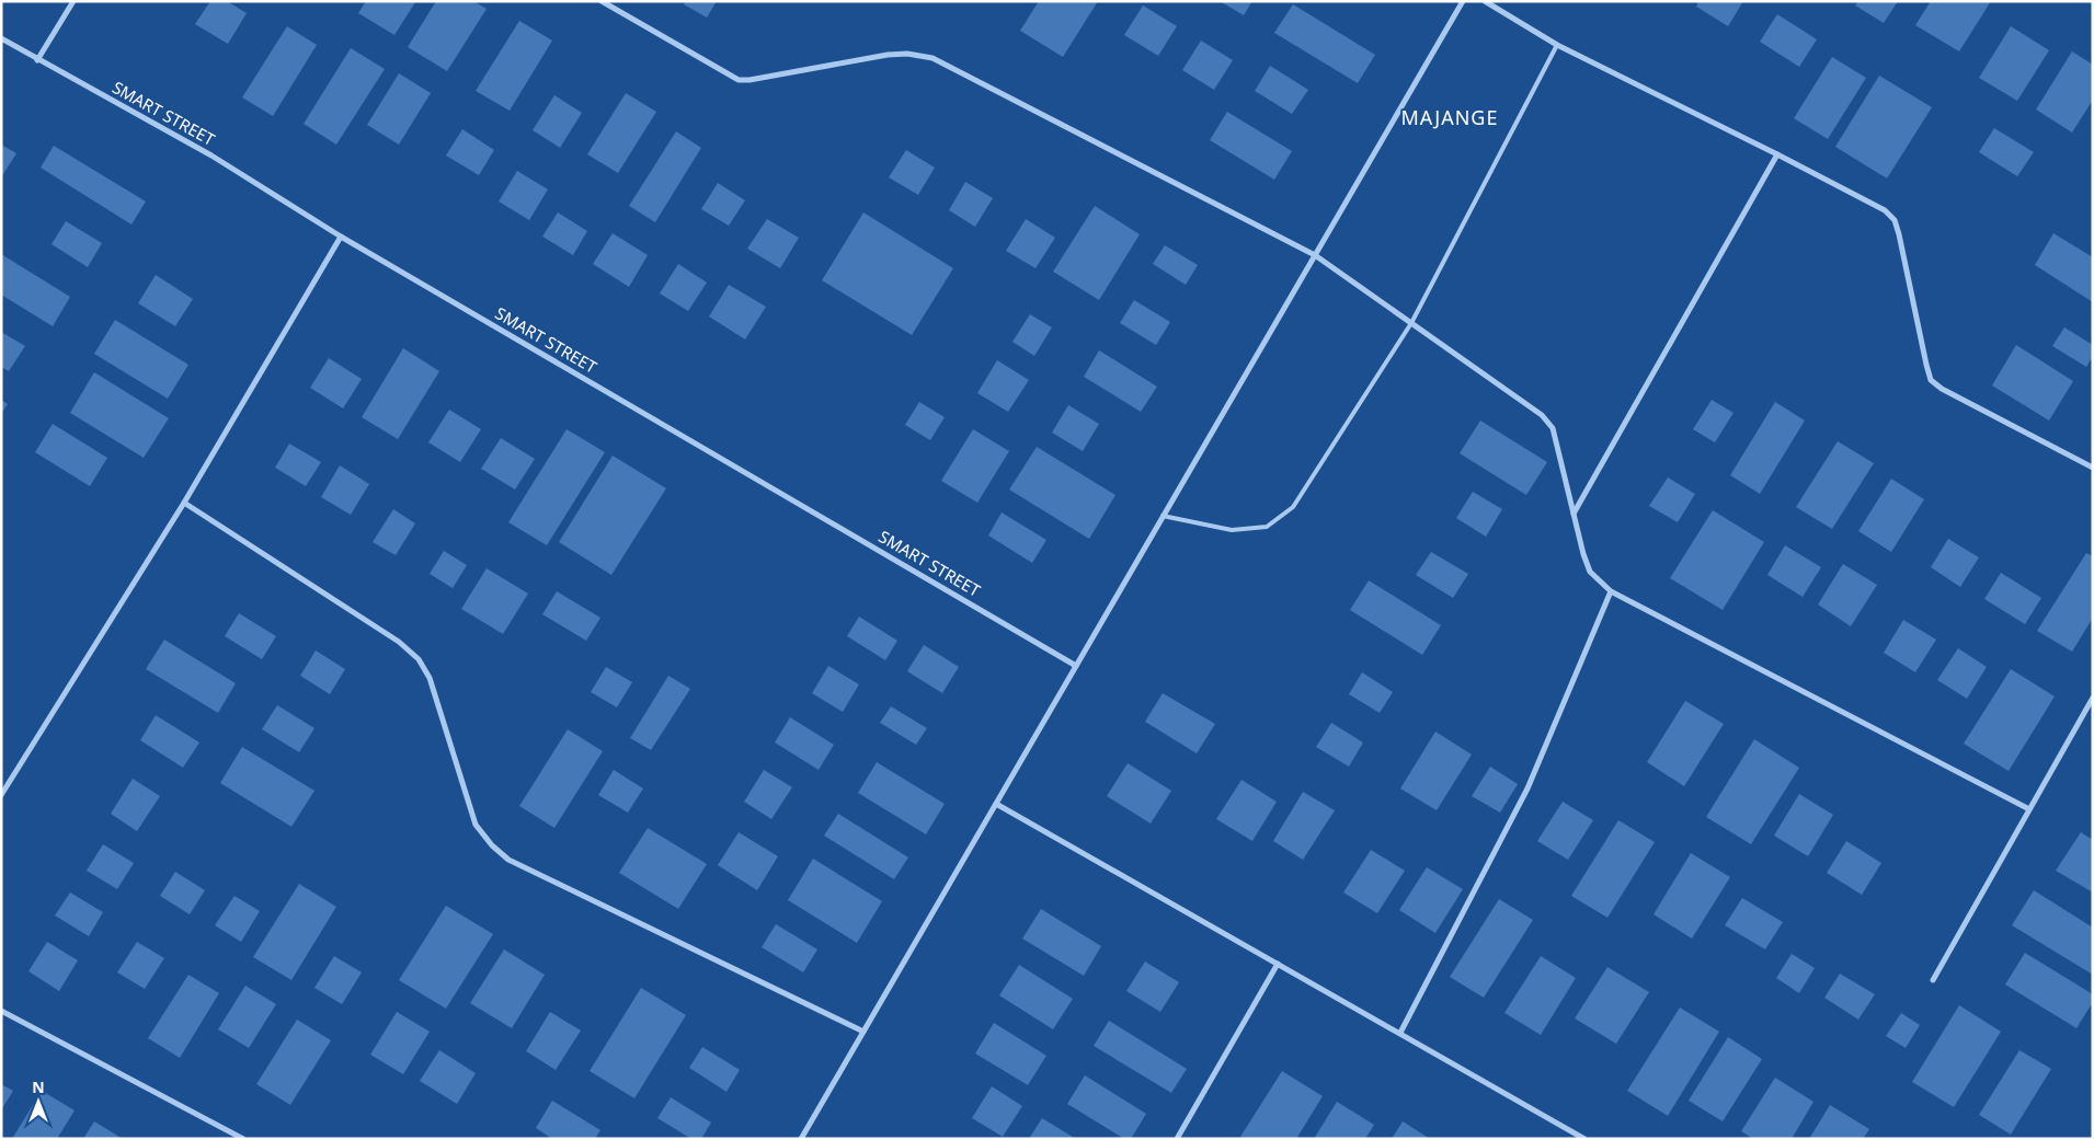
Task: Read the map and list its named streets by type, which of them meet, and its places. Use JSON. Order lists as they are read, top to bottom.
{
  "streets": {
    "street": ["SMART STREET"]
  },
  "districts": ["MAJANGE"],
  "north": "top"
}
